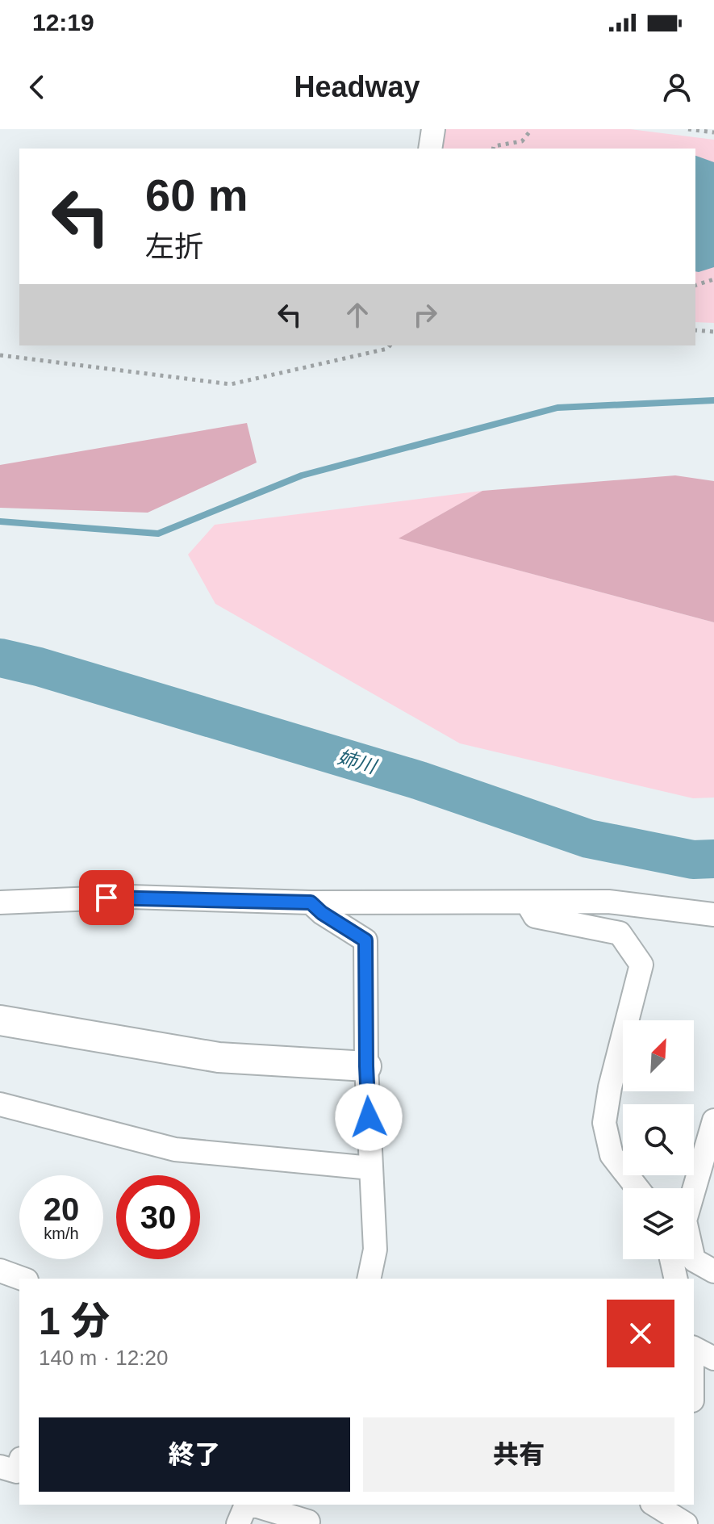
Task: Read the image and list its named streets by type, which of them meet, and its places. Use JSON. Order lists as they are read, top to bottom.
{
  "water": ["姉川"],
  "north": "top right",
  "page": {
    "status": "12:19",
    "header": "Headway",
    "turn": ["60 m", "左折"],
    "speed": "20 km/h",
    "limit": "30",
    "heading": ["1 分", "140 m · 12:20"],
    "buttons": ["終了", "共有"]
  }
}
